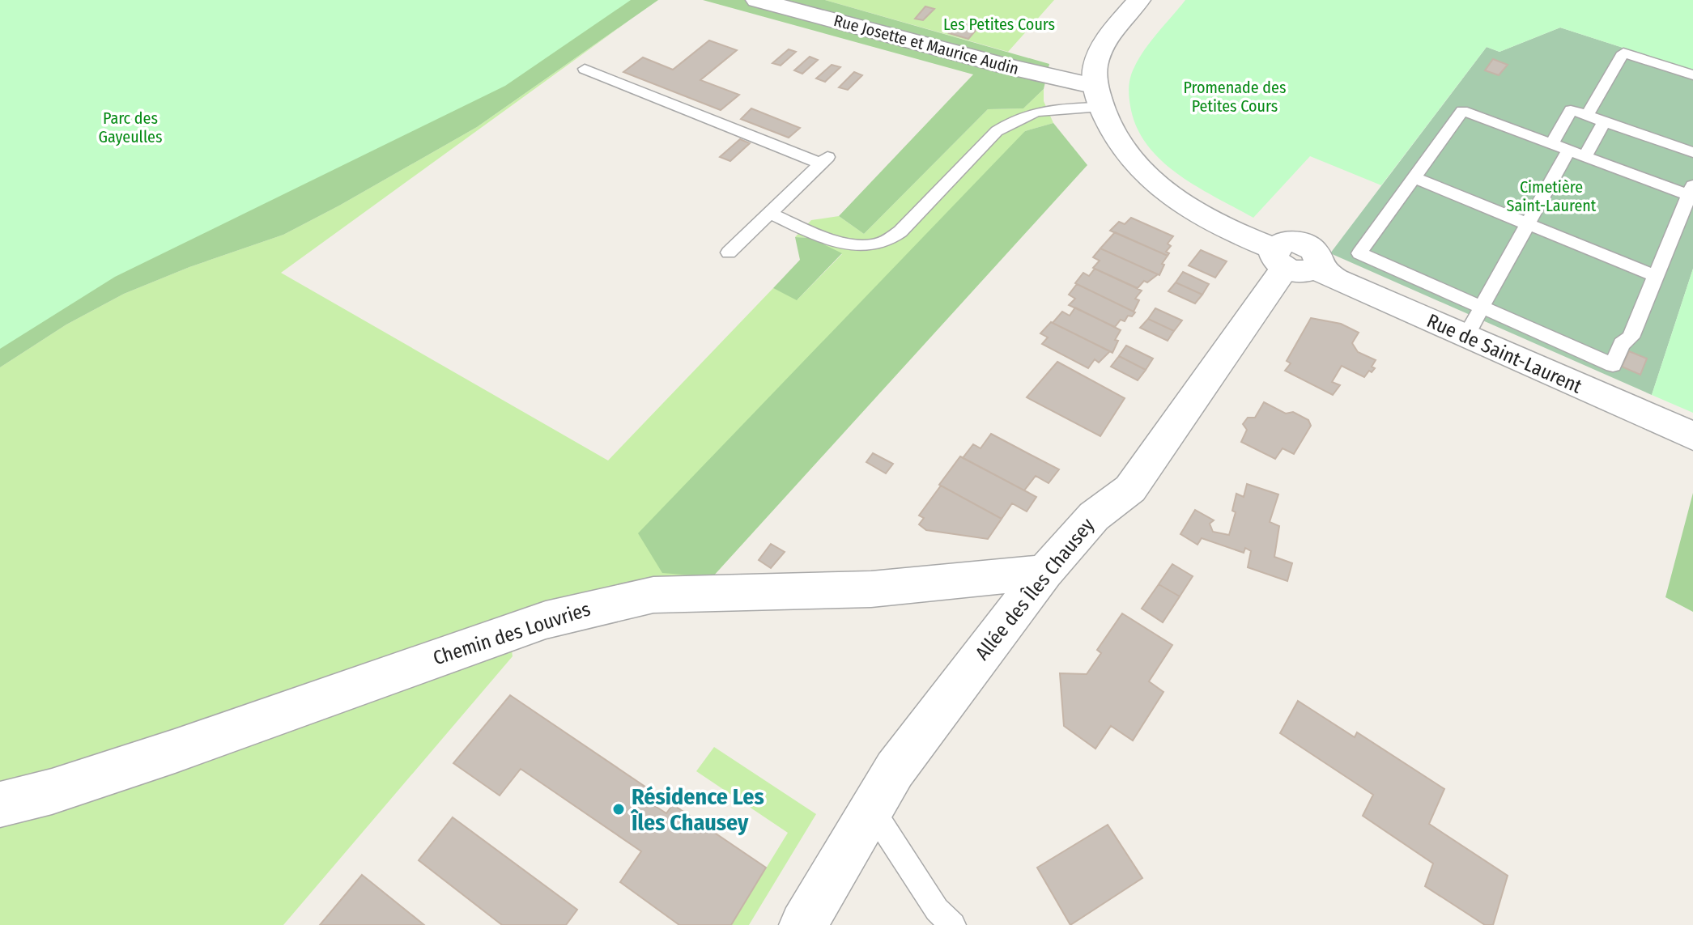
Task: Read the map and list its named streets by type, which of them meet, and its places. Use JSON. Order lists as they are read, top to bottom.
{
  "streets": {
    "street": [
      "Rue Josette et Maurice Audin",
      "Rue de Saint-Laurent",
      "Allée des Îles Chausey",
      "Chemin des Louvries"
    ]
  },
  "crossings": [
    ["Rue Josette et Maurice Audin", "Rue de Saint-Laurent"],
    ["Rue de Saint-Laurent", "Allée des Îles Chausey"],
    ["Allée des Îles Chausey", "Chemin des Louvries"]
  ],
  "parks": [
    "Les Petites Cours",
    "Promenade des Petites Cours",
    "Parc des Gayeulles",
    "Cimetière Saint-Laurent"
  ],
  "places": ["Résidence Les Îles Chausey"]
}
